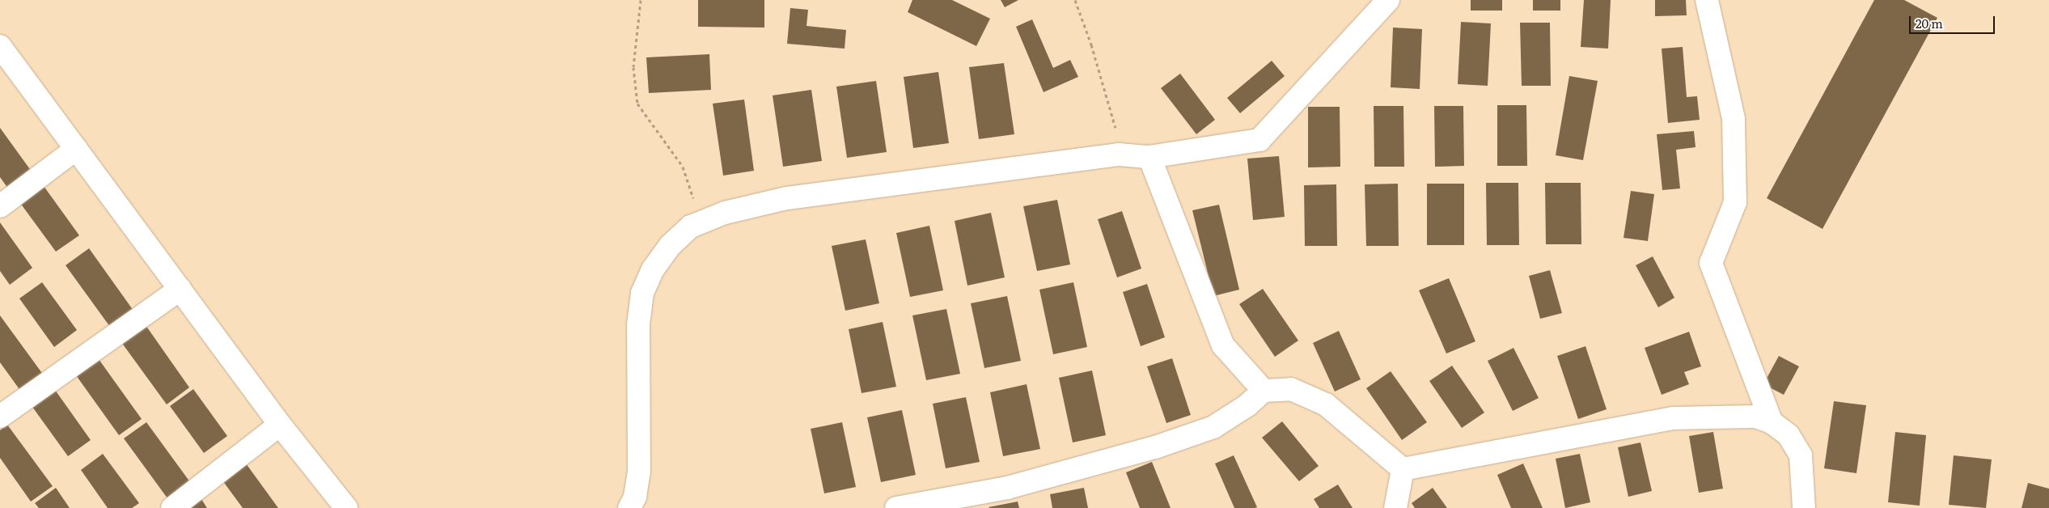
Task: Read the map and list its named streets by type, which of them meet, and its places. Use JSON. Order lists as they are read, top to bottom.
{
  "scale_bar": "20 m"
}
